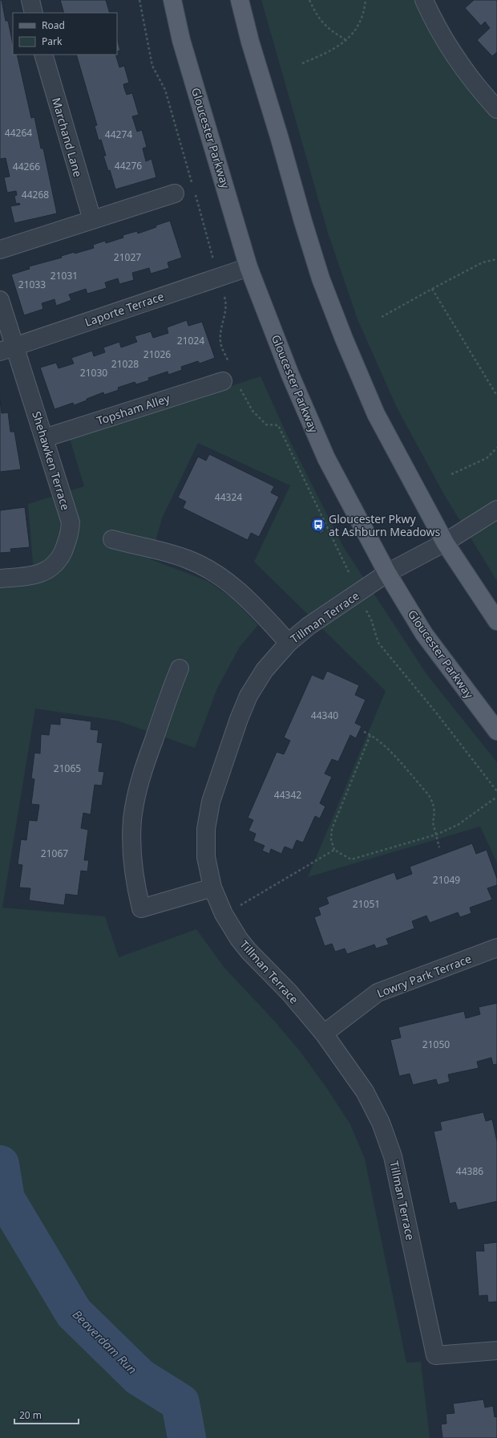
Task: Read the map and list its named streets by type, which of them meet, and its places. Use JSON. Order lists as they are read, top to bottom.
{
  "streets": {
    "main road": ["Gloucester Parkway"],
    "street": [
      "Marchand Lane",
      "Laporte Terrace",
      "Topsham Alley",
      "Shehawken Terrace",
      "Tillman Terrace",
      "Lowry Park Terrace"
    ]
  },
  "crossings": [
    ["Gloucester Parkway", "Laporte Terrace"],
    ["Gloucester Parkway", "Tillman Terrace"],
    ["Laporte Terrace", "Shehawken Terrace"],
    ["Topsham Alley", "Shehawken Terrace"],
    ["Tillman Terrace", "Lowry Park Terrace"]
  ],
  "water": ["Beaverdam Run"],
  "places": {
    "bus stop": ["Gloucester Pkwy at Ashburn Meadows"]
  },
  "house_numbers": [
    "44264",
    "44274",
    "44276",
    "44266",
    "44268",
    "21027",
    "21031",
    "21033",
    "21024",
    "21026",
    "21028",
    "21030",
    "44324",
    "44340",
    "21065",
    "44342",
    "21067",
    "21049",
    "21051",
    "21050",
    "44386"
  ],
  "legend": ["Road", "Park"],
  "scale_bar": "20 m"
}
